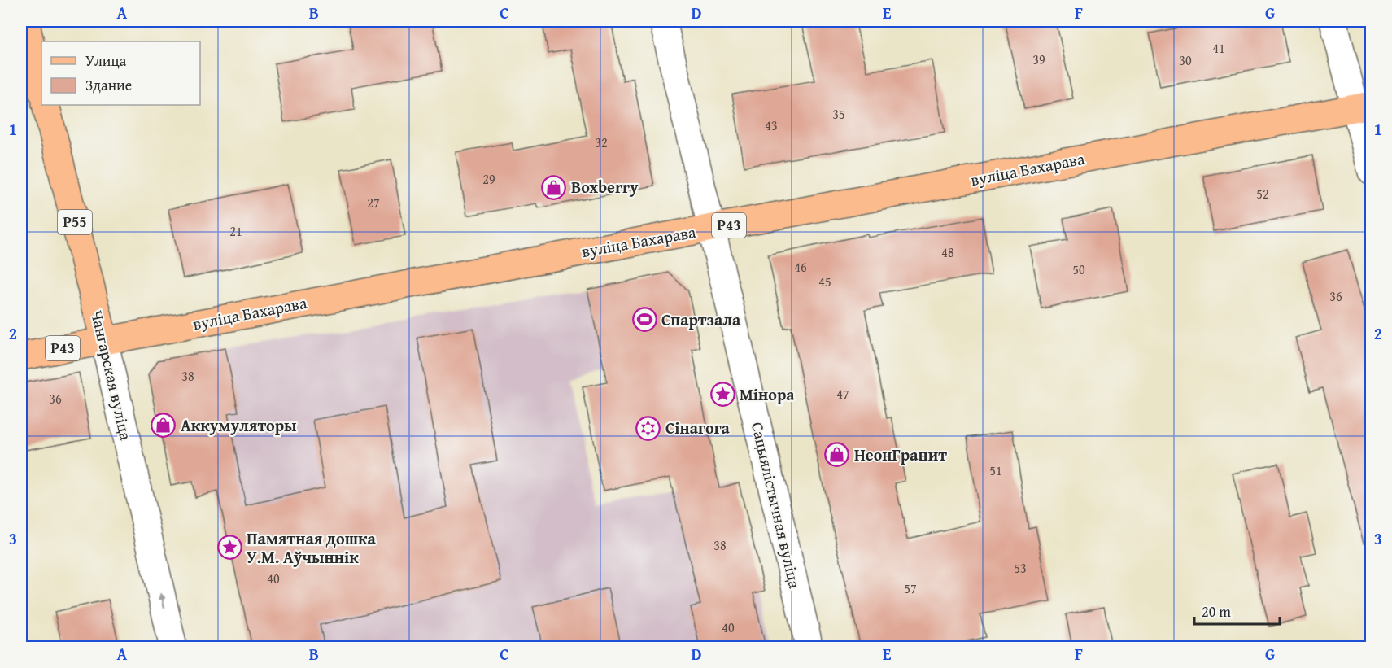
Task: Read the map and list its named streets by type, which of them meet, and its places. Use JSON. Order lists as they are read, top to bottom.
{
  "streets": {
    "main road": [
      "вуліца Бахарава",
      "Р55",
      "Р43",
      "Чангарская вуліца"
    ],
    "street": ["Сацыялістычная вуліца"]
  },
  "crossings": [
    ["вуліца Бахарава", "Чангарская вуліца"],
    ["вуліца Бахарава", "Сацыялістычная вуліца"]
  ],
  "one_way": ["Чангарская вуліца"],
  "places": {
    "shop": ["Boxberry", "Аккумуляторы", "НеонГранит"],
    "sports": ["Спартзала"],
    "place": ["Мінора", "Памятная дошка У.М. Аўчыннік"],
    "synagogue": ["Сінагога"]
  },
  "house_numbers": [
    "41",
    "39",
    "30",
    "35",
    "43",
    "32",
    "29",
    "52",
    "27",
    "21",
    "48",
    "46",
    "50",
    "45",
    "36",
    "38",
    "47",
    "36",
    "51",
    "38",
    "53",
    "40",
    "57",
    "40"
  ],
  "legend": ["Улица", "Здание"],
  "scale_bar": "20 m",
  "grid": {
    "columns": [
      "A",
      "B",
      "C",
      "D",
      "E",
      "F",
      "G"
    ],
    "rows": ["1", "2", "3"]
  }
}
